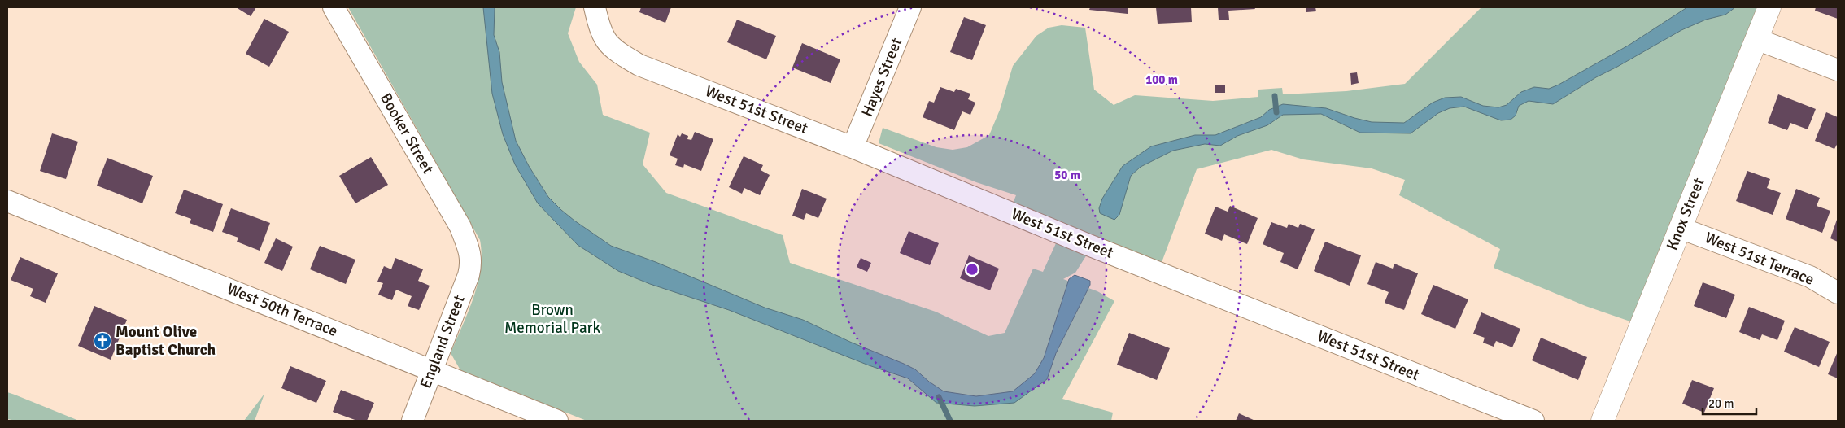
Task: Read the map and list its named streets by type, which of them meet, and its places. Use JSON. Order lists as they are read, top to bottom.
{
  "streets": {
    "street": [
      "Hayes Street",
      "West 51st Street",
      "Booker Street",
      "Knox Street",
      "West 51st Terrace",
      "West 50th Terrace",
      "England Street"
    ]
  },
  "crossings": [
    ["Hayes Street", "West 51st Street"],
    ["Booker Street", "England Street"],
    ["Knox Street", "West 51st Terrace"],
    ["West 50th Terrace", "England Street"]
  ],
  "parks": ["Brown Memorial Park"],
  "places": {
    "church": ["Mount Olive Baptist Church"]
  },
  "scale_bar": "20 m",
  "rings": ["100 m", "50 m"]
}
